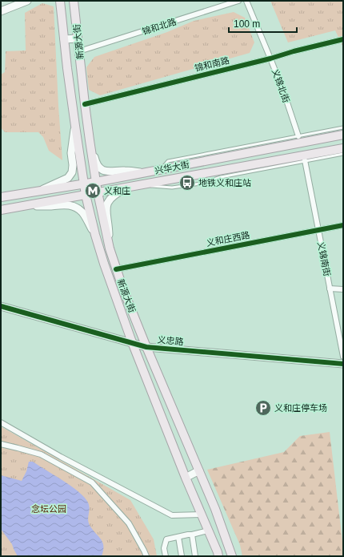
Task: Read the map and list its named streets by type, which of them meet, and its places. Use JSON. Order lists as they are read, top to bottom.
{
  "streets": {
    "main road": ["新源大街", "兴华大街"],
    "street": [
      "锦和北路",
      "锦和南路",
      "义锦北街",
      "义和庄西路",
      "义锦南街",
      "义忠路"
    ]
  },
  "crossings": [
    ["锦和北路", "新源大街"],
    ["新源大街", "锦和南路"],
    ["新源大街", "兴华大街"],
    ["新源大街", "义和庄西路"],
    ["新源大街", "义忠路"],
    ["锦和南路", "义锦北街"],
    ["义和庄西路", "义锦南街"]
  ],
  "parks": ["念坛公园"],
  "places": {
    "bus stop": ["地铁义和庄站"],
    "metro station": ["义和庄"],
    "parking": ["义和庄停车场"]
  },
  "scale_bar": "100 m"
}
